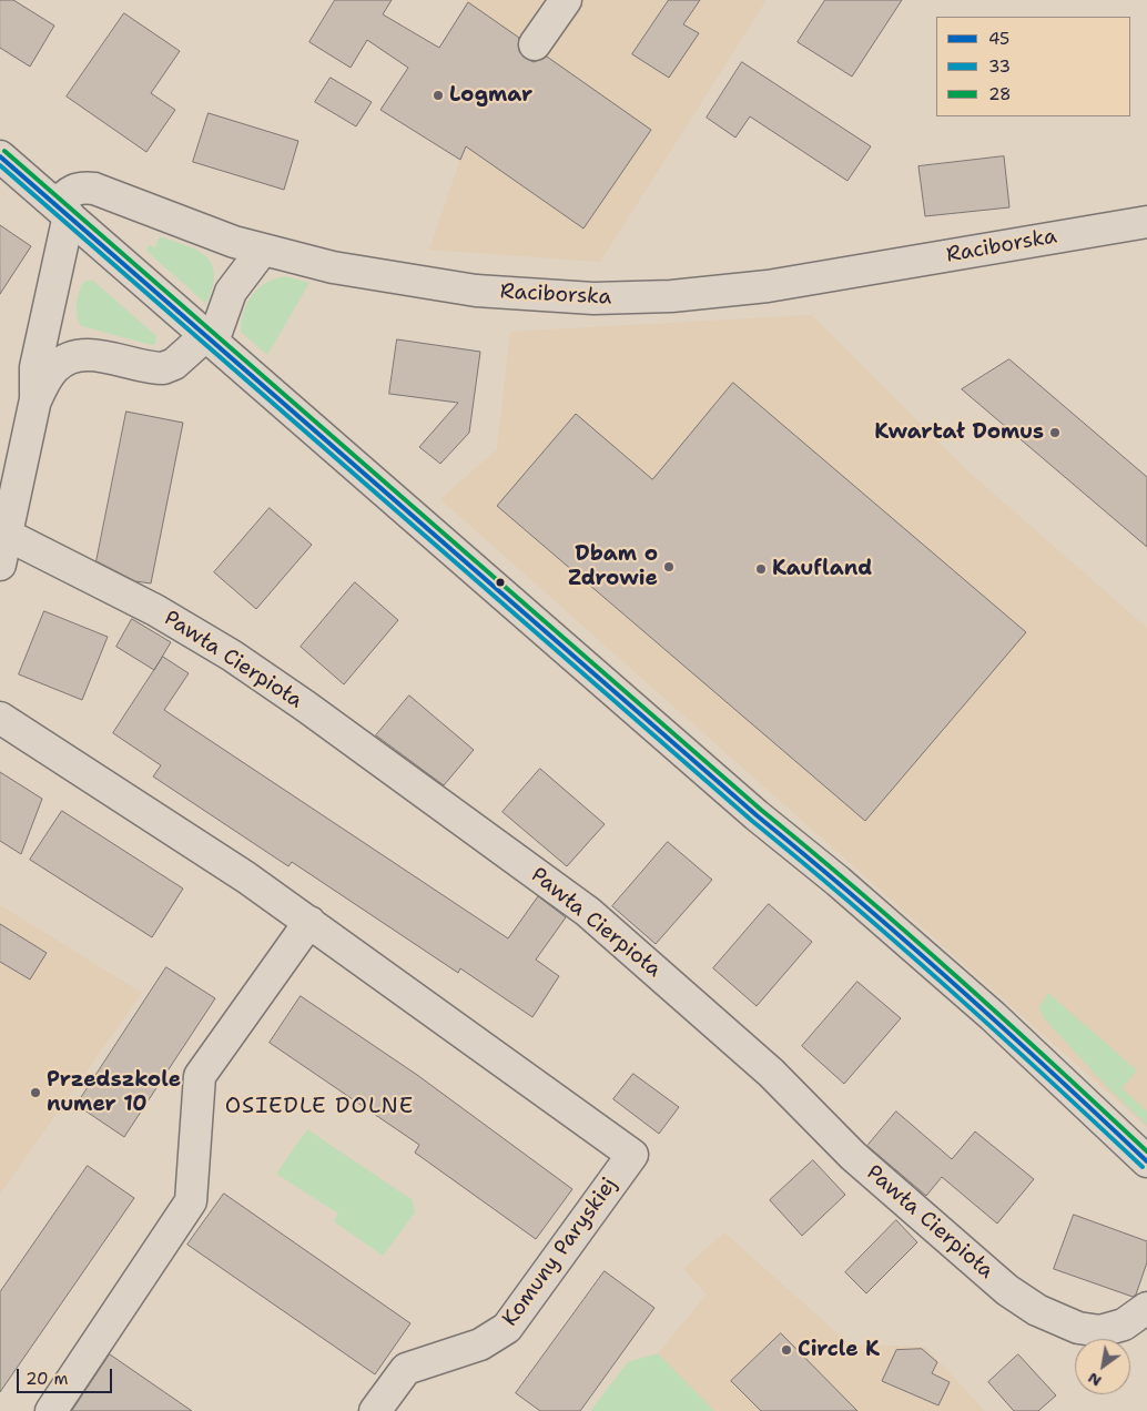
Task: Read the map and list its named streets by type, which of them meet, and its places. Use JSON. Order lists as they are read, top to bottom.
{
  "streets": {
    "street": ["Raciborska", "Pawła Cierpioła", "Komuny Paryskiej"]
  },
  "districts": ["OSIEDLE DOLNE"],
  "places": [
    "Logmar",
    "Kwartał Domus",
    "Dbam o Zdrowie",
    "Kaufland",
    "Przedszkole numer 10",
    "Circle K"
  ],
  "lines": ["transit line 28", "transit line 45", "transit line 33"],
  "legend": ["45", "33", "28"],
  "scale_bar": "20 m",
  "north": "bottom left"
}
